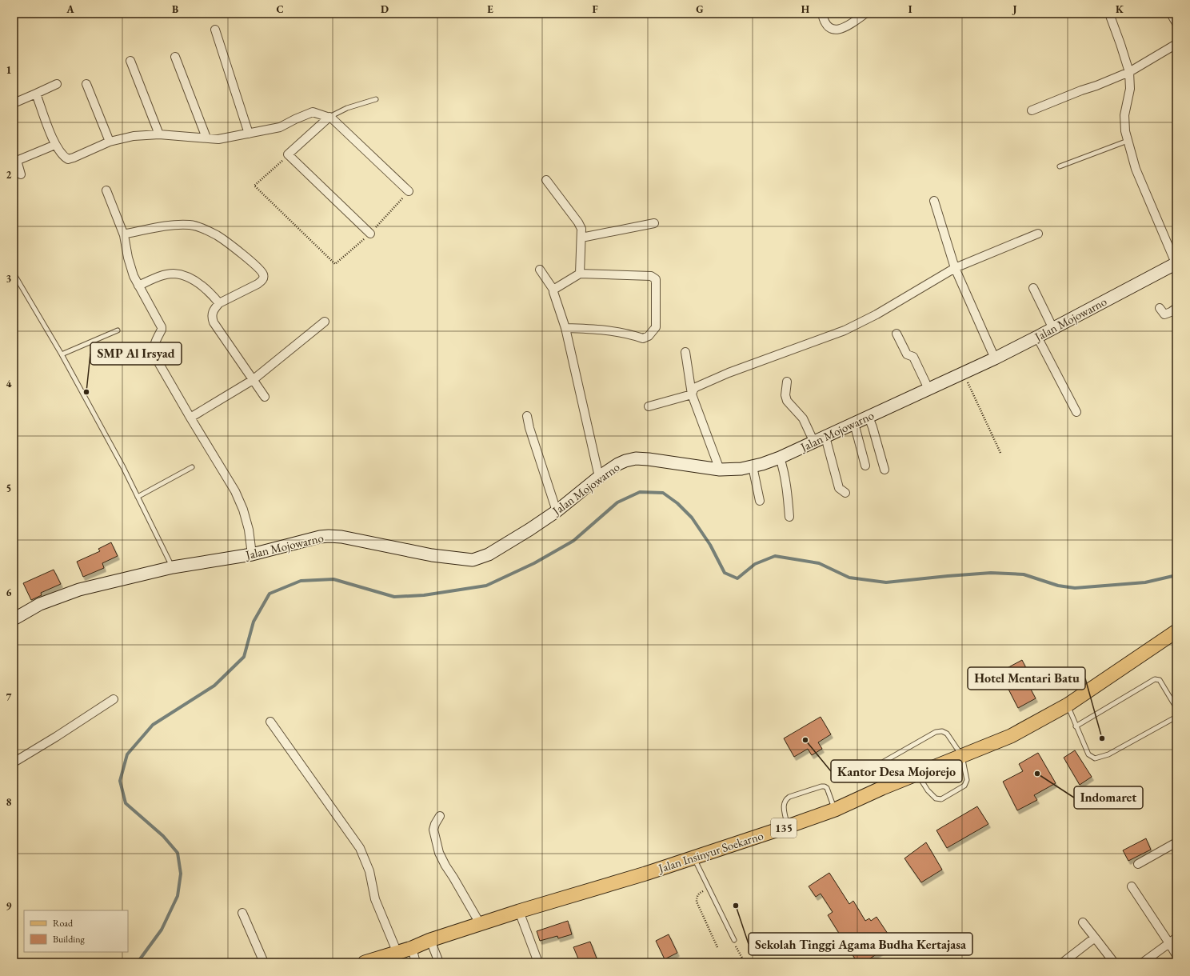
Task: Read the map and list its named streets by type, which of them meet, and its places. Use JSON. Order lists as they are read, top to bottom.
{
  "streets": {
    "main road": ["135", "Jalan Insinyur Soekarno"],
    "street": ["Jalan Mojowarno"]
  },
  "places": [
    "SMP Al Irsyad",
    "Hotel Mentari Batu",
    "Kantor Desa Mojorejo",
    "Indomaret",
    "Sekolah Tinggi Agama Budha Kertajasa"
  ],
  "legend": ["Road", "Building"],
  "grid": {
    "columns": [
      "A",
      "B",
      "C",
      "D",
      "E",
      "F",
      "G",
      "H",
      "I",
      "J",
      "K"
    ],
    "rows": [
      "1",
      "2",
      "3",
      "4",
      "5",
      "6",
      "7",
      "8",
      "9"
    ]
  }
}
